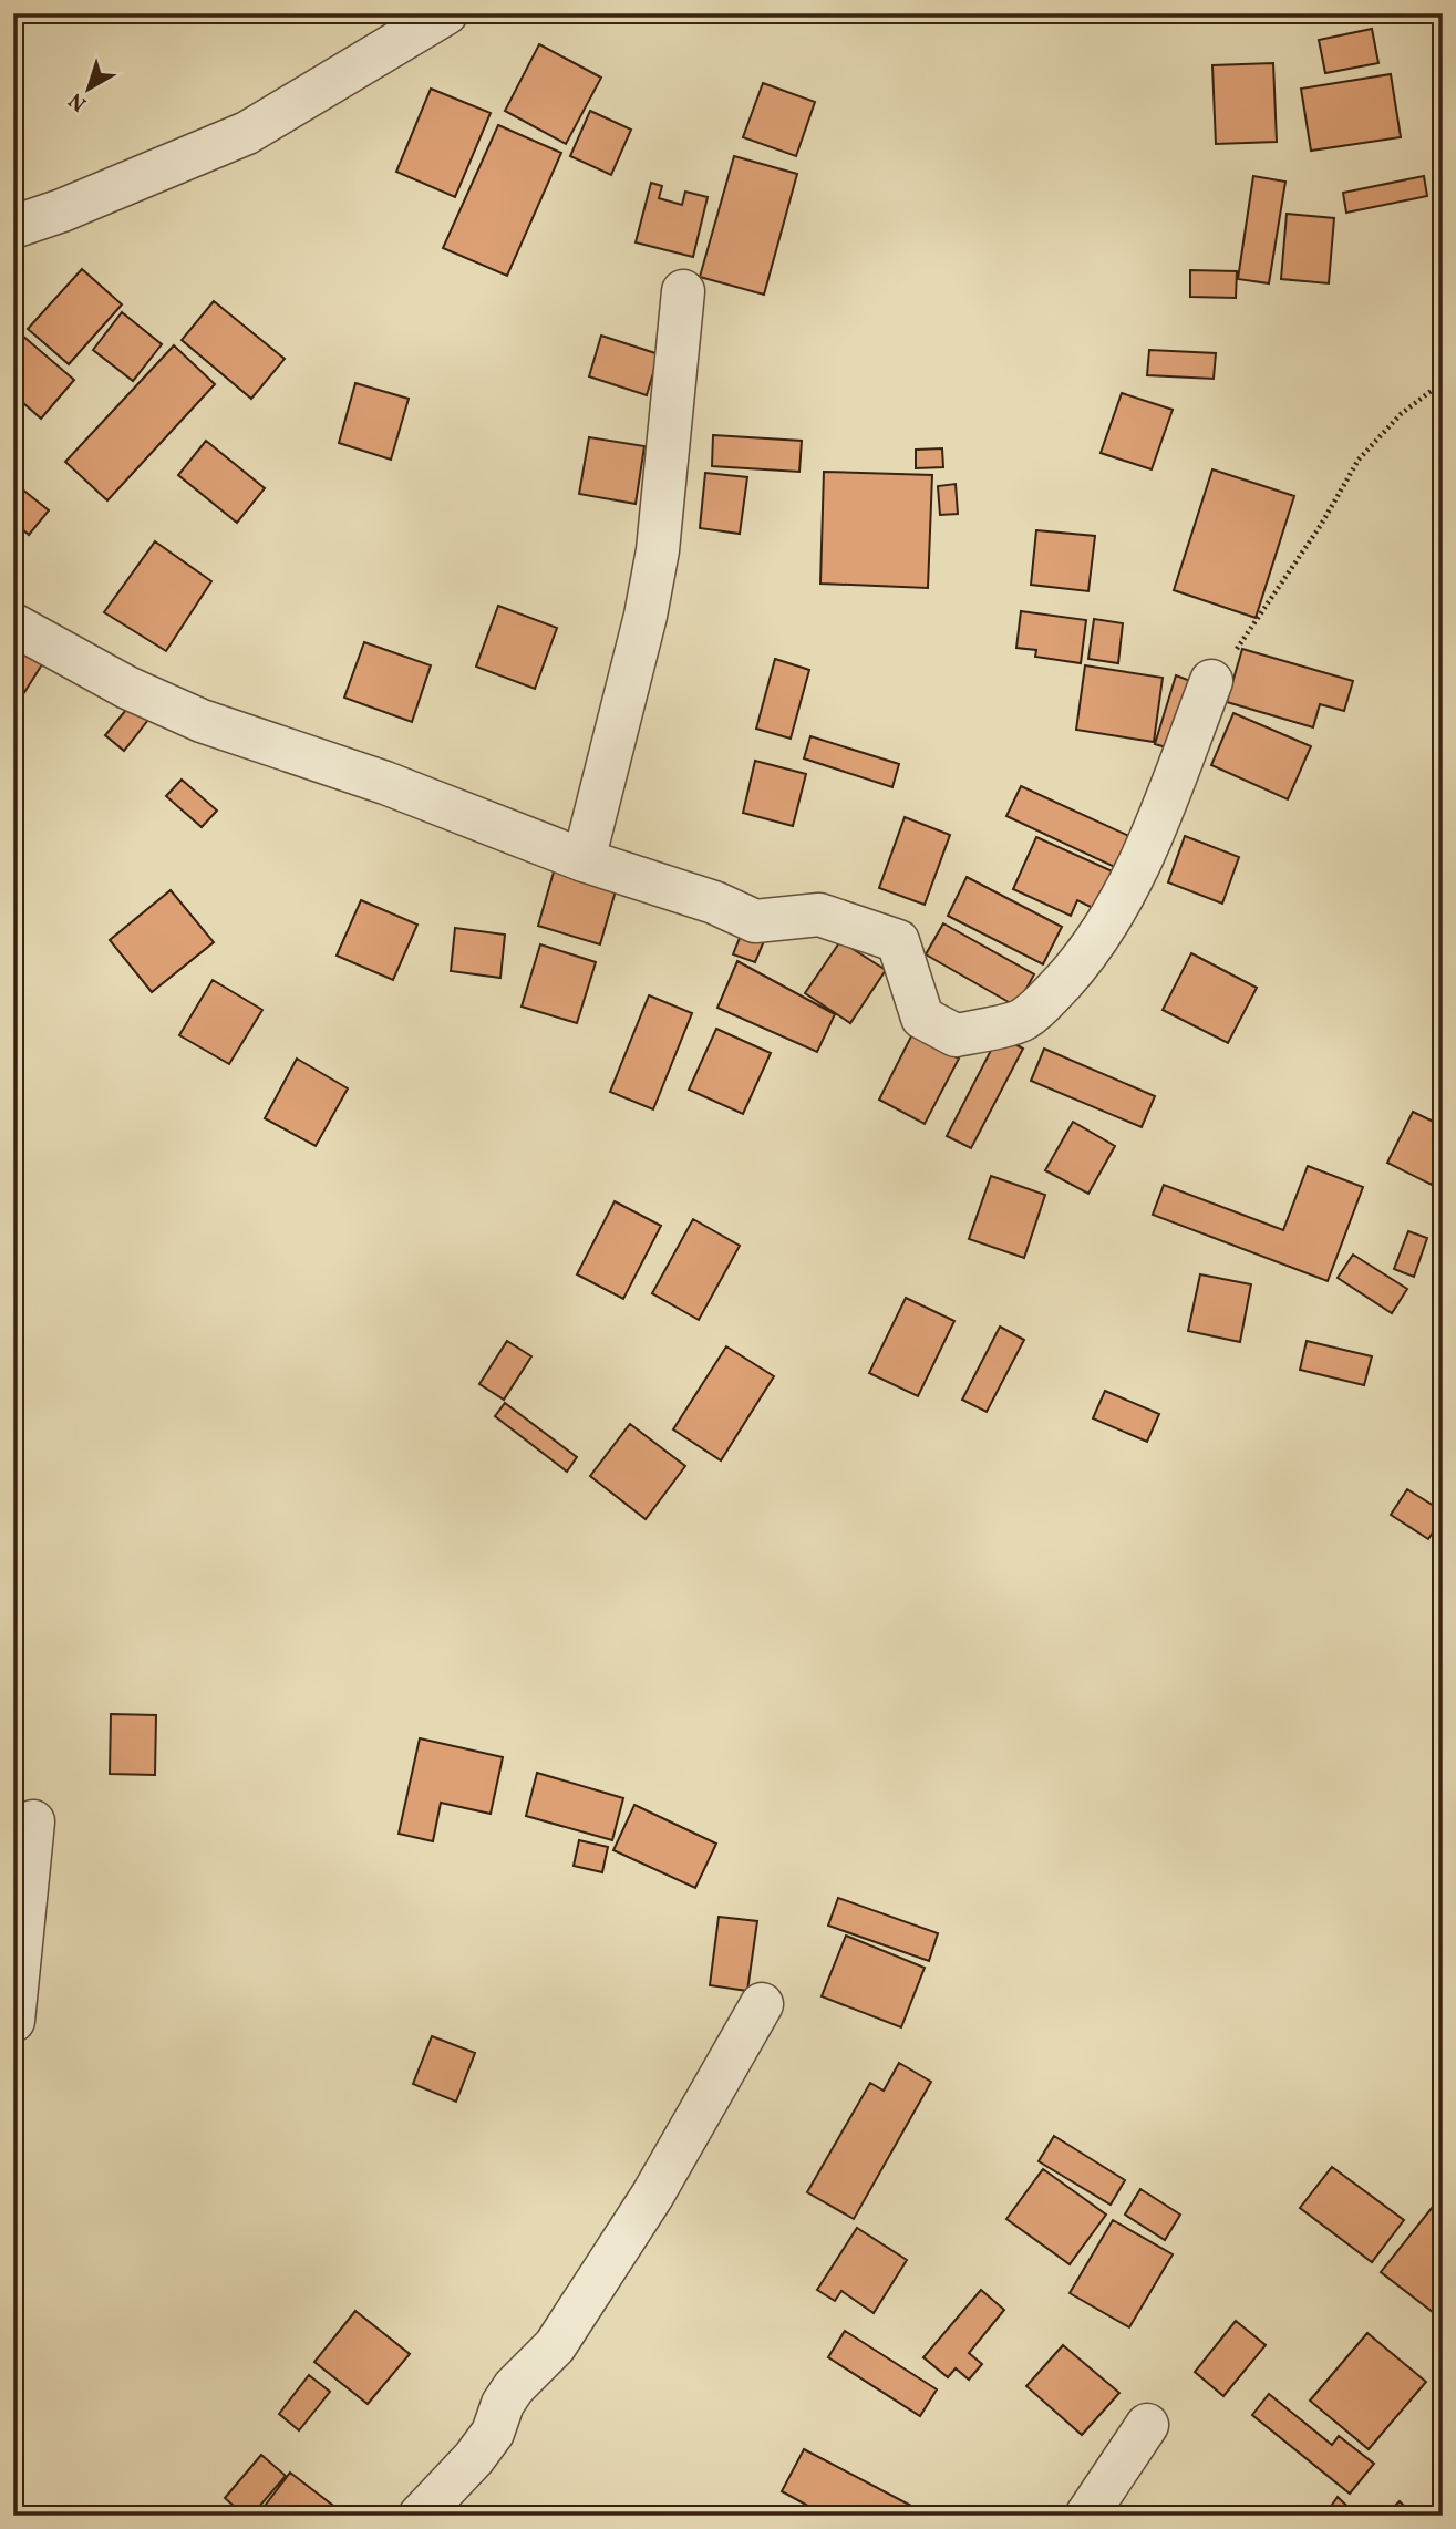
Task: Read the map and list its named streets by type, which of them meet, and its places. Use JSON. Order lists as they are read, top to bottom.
{
  "north": "bottom left"
}
